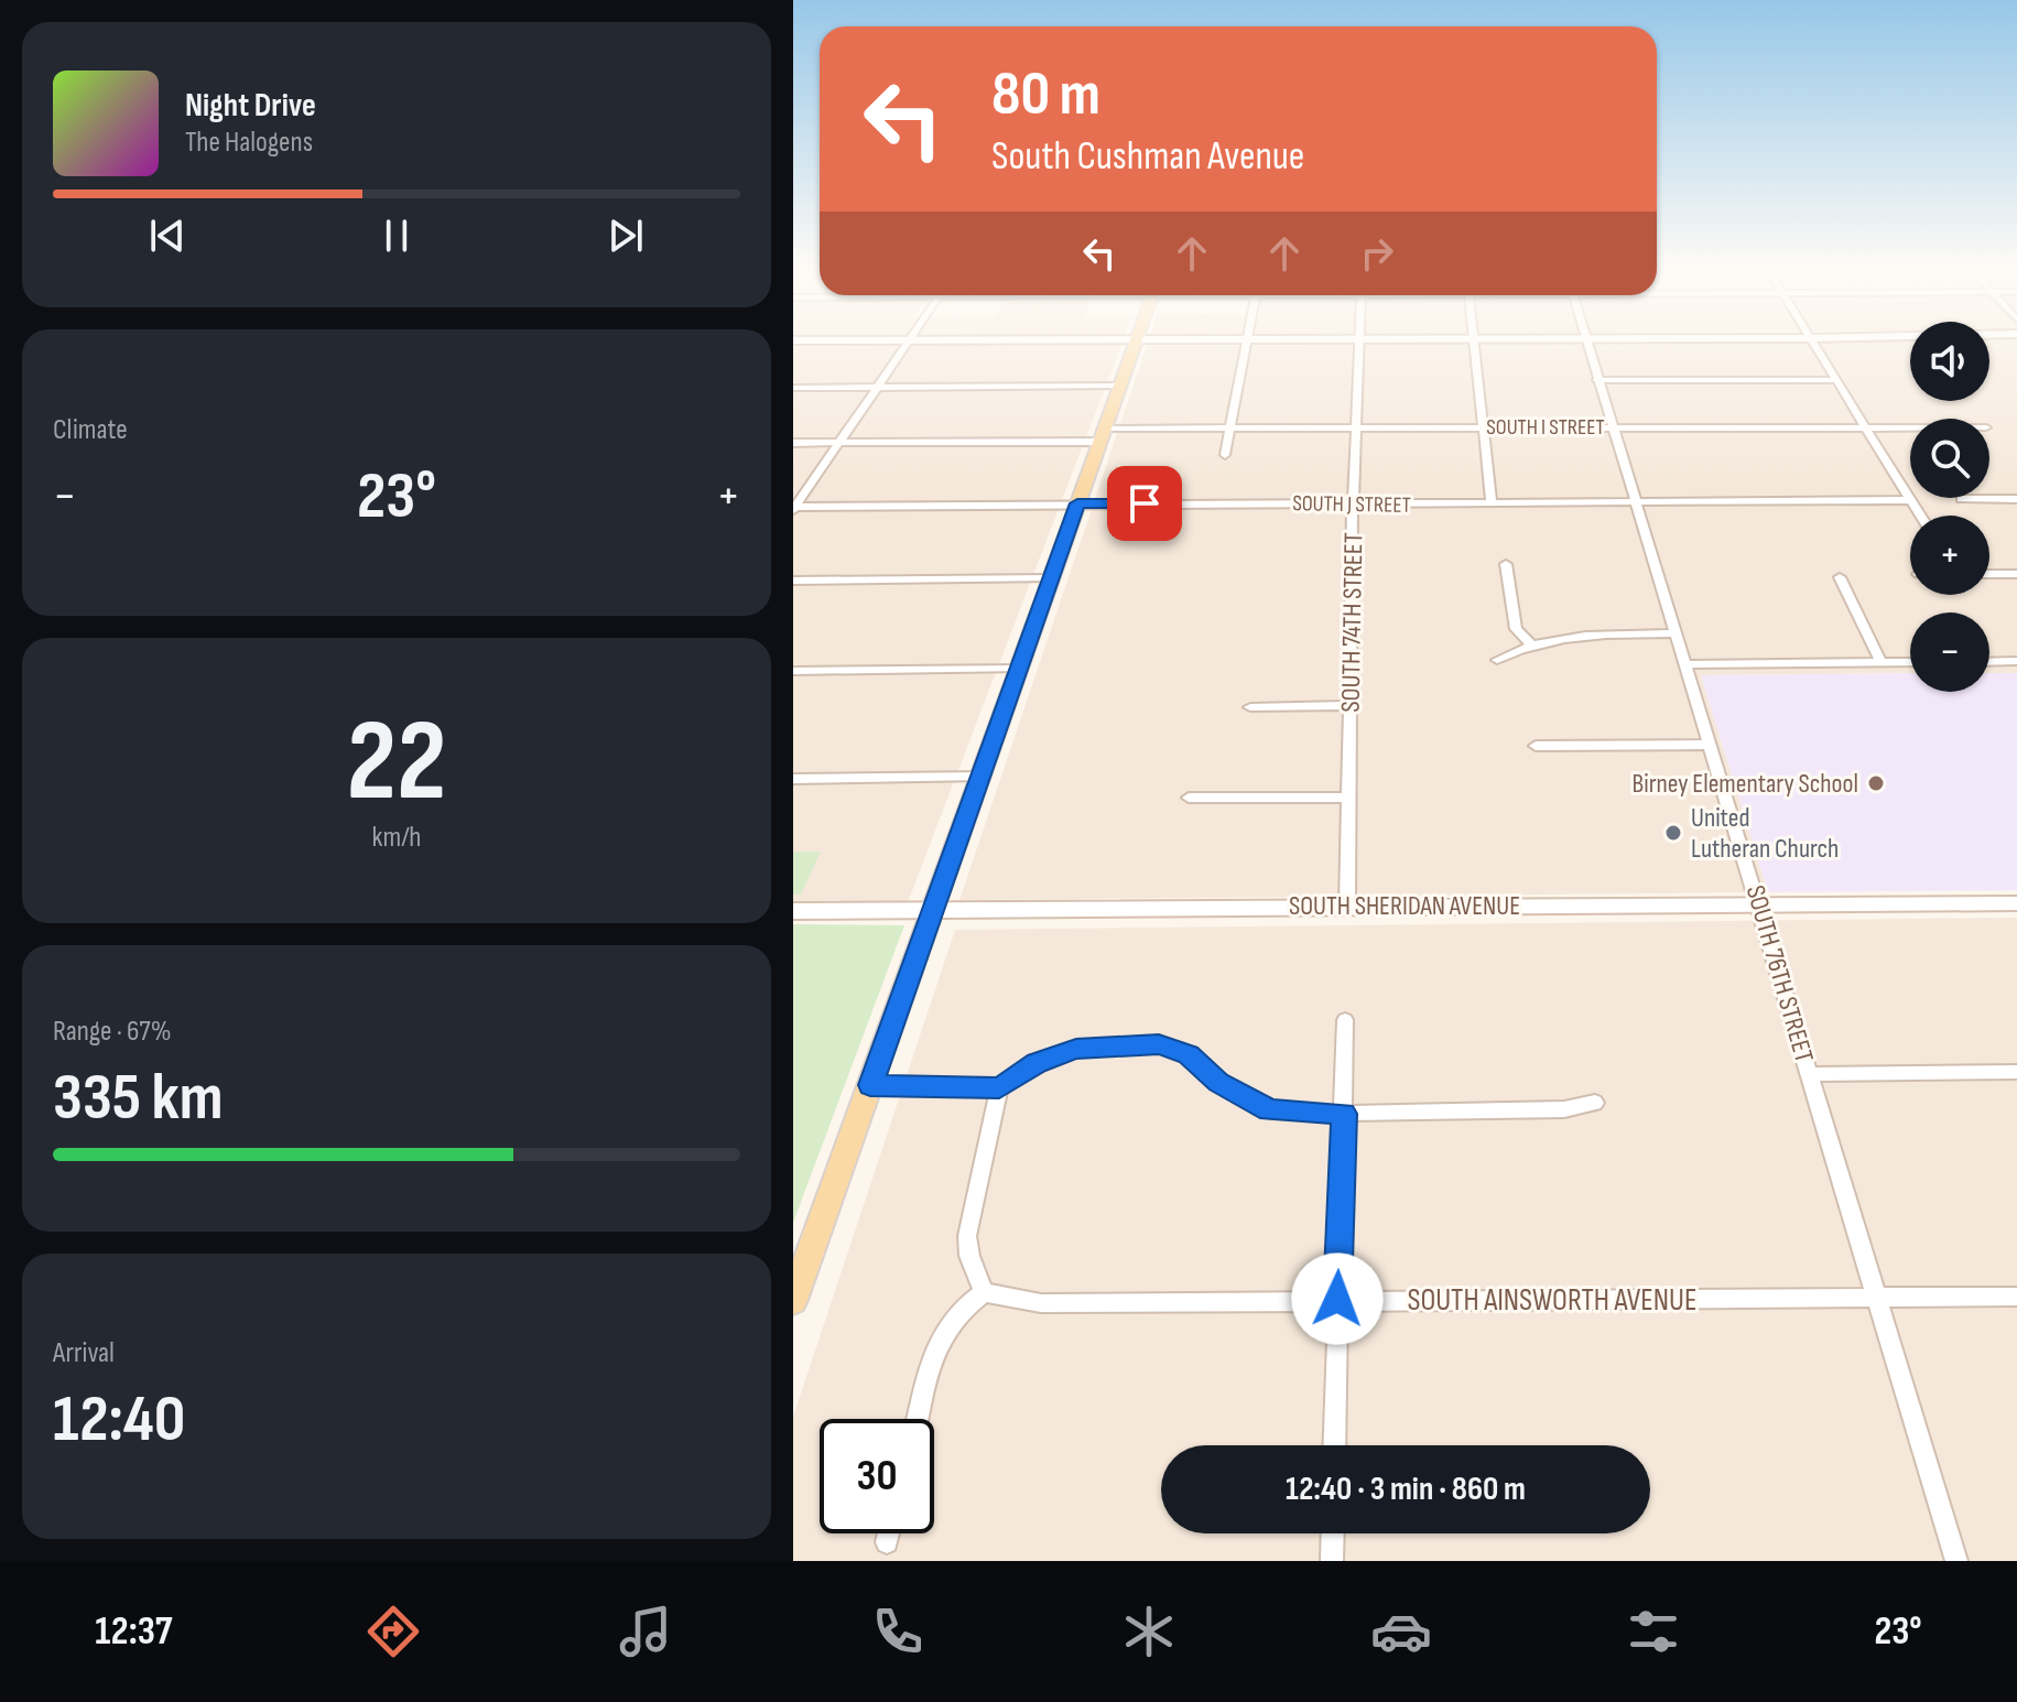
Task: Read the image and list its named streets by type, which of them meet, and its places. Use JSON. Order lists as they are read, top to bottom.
{
  "streets": {
    "main road": ["SOUTH SHERIDAN AVENUE"],
    "street": [
      "SOUTH I STREET",
      "SOUTH J STREET",
      "SOUTH 74TH STREET",
      "SOUTH 76TH STREET",
      "SOUTH AINSWORTH AVENUE"
    ]
  },
  "crossings": [
    ["SOUTH I STREET", "SOUTH 74TH STREET"],
    ["SOUTH I STREET", "SOUTH 76TH STREET"],
    ["SOUTH J STREET", "SOUTH 74TH STREET"],
    ["SOUTH J STREET", "SOUTH 76TH STREET"],
    ["SOUTH 74TH STREET", "SOUTH SHERIDAN AVENUE"],
    ["SOUTH SHERIDAN AVENUE", "SOUTH 76TH STREET"],
    ["SOUTH 76TH STREET", "SOUTH AINSWORTH AVENUE"]
  ],
  "places": ["Birney Elementary School", "United Lutheran Church"],
  "page": {
    "turn": ["80 m", "South Cushman Avenue"],
    "song": ["Night Drive", "The Halogens"],
    "map_buttons": ["+", "−"],
    "tile": [
      "Climate",
      ["22", "km/h"],
      ["Range · 67%", "335 km"],
      ["Arrival", "12:40"]
    ],
    "heat": ["−", "23°", "+"],
    "limit": "30",
    "trip": "12:40 · 3 min · 860 m",
    "tabs": ["12:37", "23°"]
  }
}
